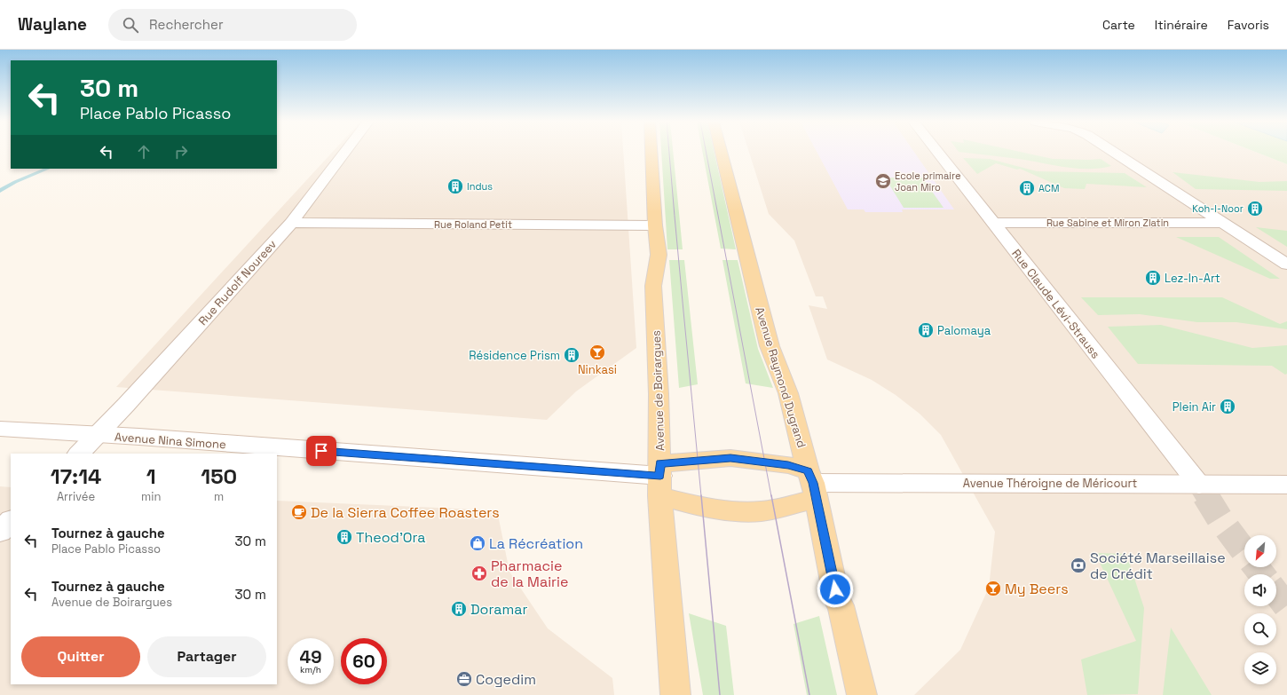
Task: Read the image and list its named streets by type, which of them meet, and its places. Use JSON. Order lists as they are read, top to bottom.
{
  "streets": {
    "main road": ["Avenue Raymond Dugrand", "Avenue de Boirargues"],
    "street": [
      "Rue Sabine et Miron Zlatin",
      "Rue Roland Petit",
      "Rue Rudolf Noureev",
      "Rue Claude Lévi-Strauss",
      "Avenue Nina Simone",
      "Avenue Théroigne de Méricourt"
    ]
  },
  "crossings": [
    ["Rue Sabine et Miron Zlatin", "Rue Claude Lévi-Strauss"],
    ["Rue Roland Petit", "Rue Rudolf Noureev"],
    ["Rue Roland Petit", "Avenue de Boirargues"],
    ["Rue Rudolf Noureev", "Avenue Nina Simone"],
    ["Rue Claude Lévi-Strauss", "Avenue Théroigne de Méricourt"],
    ["Avenue Raymond Dugrand", "Avenue Théroigne de Méricourt"],
    ["Avenue de Boirargues", "Avenue Nina Simone"]
  ],
  "places": {
    "school or university": ["Ecole primaire Joan Miro"],
    "building": [
      "Indus",
      "ACM",
      "Koh-I-Noor",
      "Lez-In-Art",
      "Palomaya",
      "Résidence Prism",
      "Plein Air",
      "Theod'Ora",
      "Doramar"
    ],
    "bar": ["Ninkasi", "My Beers"],
    "cafe": ["De la Sierra Coffee Roasters"],
    "shop": ["La Récréation"],
    "bank": ["Société Marseillaise de Crédit"],
    "pharmacy": ["Pharmacie de la Mairie"],
    "office": ["Cogedim"]
  },
  "north": "bottom left",
  "page": {
    "header": "Waylane",
    "search": "Rechercher",
    "nav": ["Carte", "Itinéraire", "Favoris"],
    "turn": ["30 m", "Place Pablo Picasso"],
    "eta": [
      "17:14",
      "Arrivée",
      "1",
      "min",
      "150",
      "m"
    ],
    "list": [
      {
        "name": "Tournez à gauche",
        "note": "Place Pablo Picasso",
        "value": "30 m"
      },
      {
        "name": "Tournez à gauche",
        "note": "Avenue de Boirargues",
        "value": "30 m"
      }
    ],
    "buttons": ["Quitter", "Partager"],
    "speed": "49 km/h",
    "limit": "60"
  }
}
